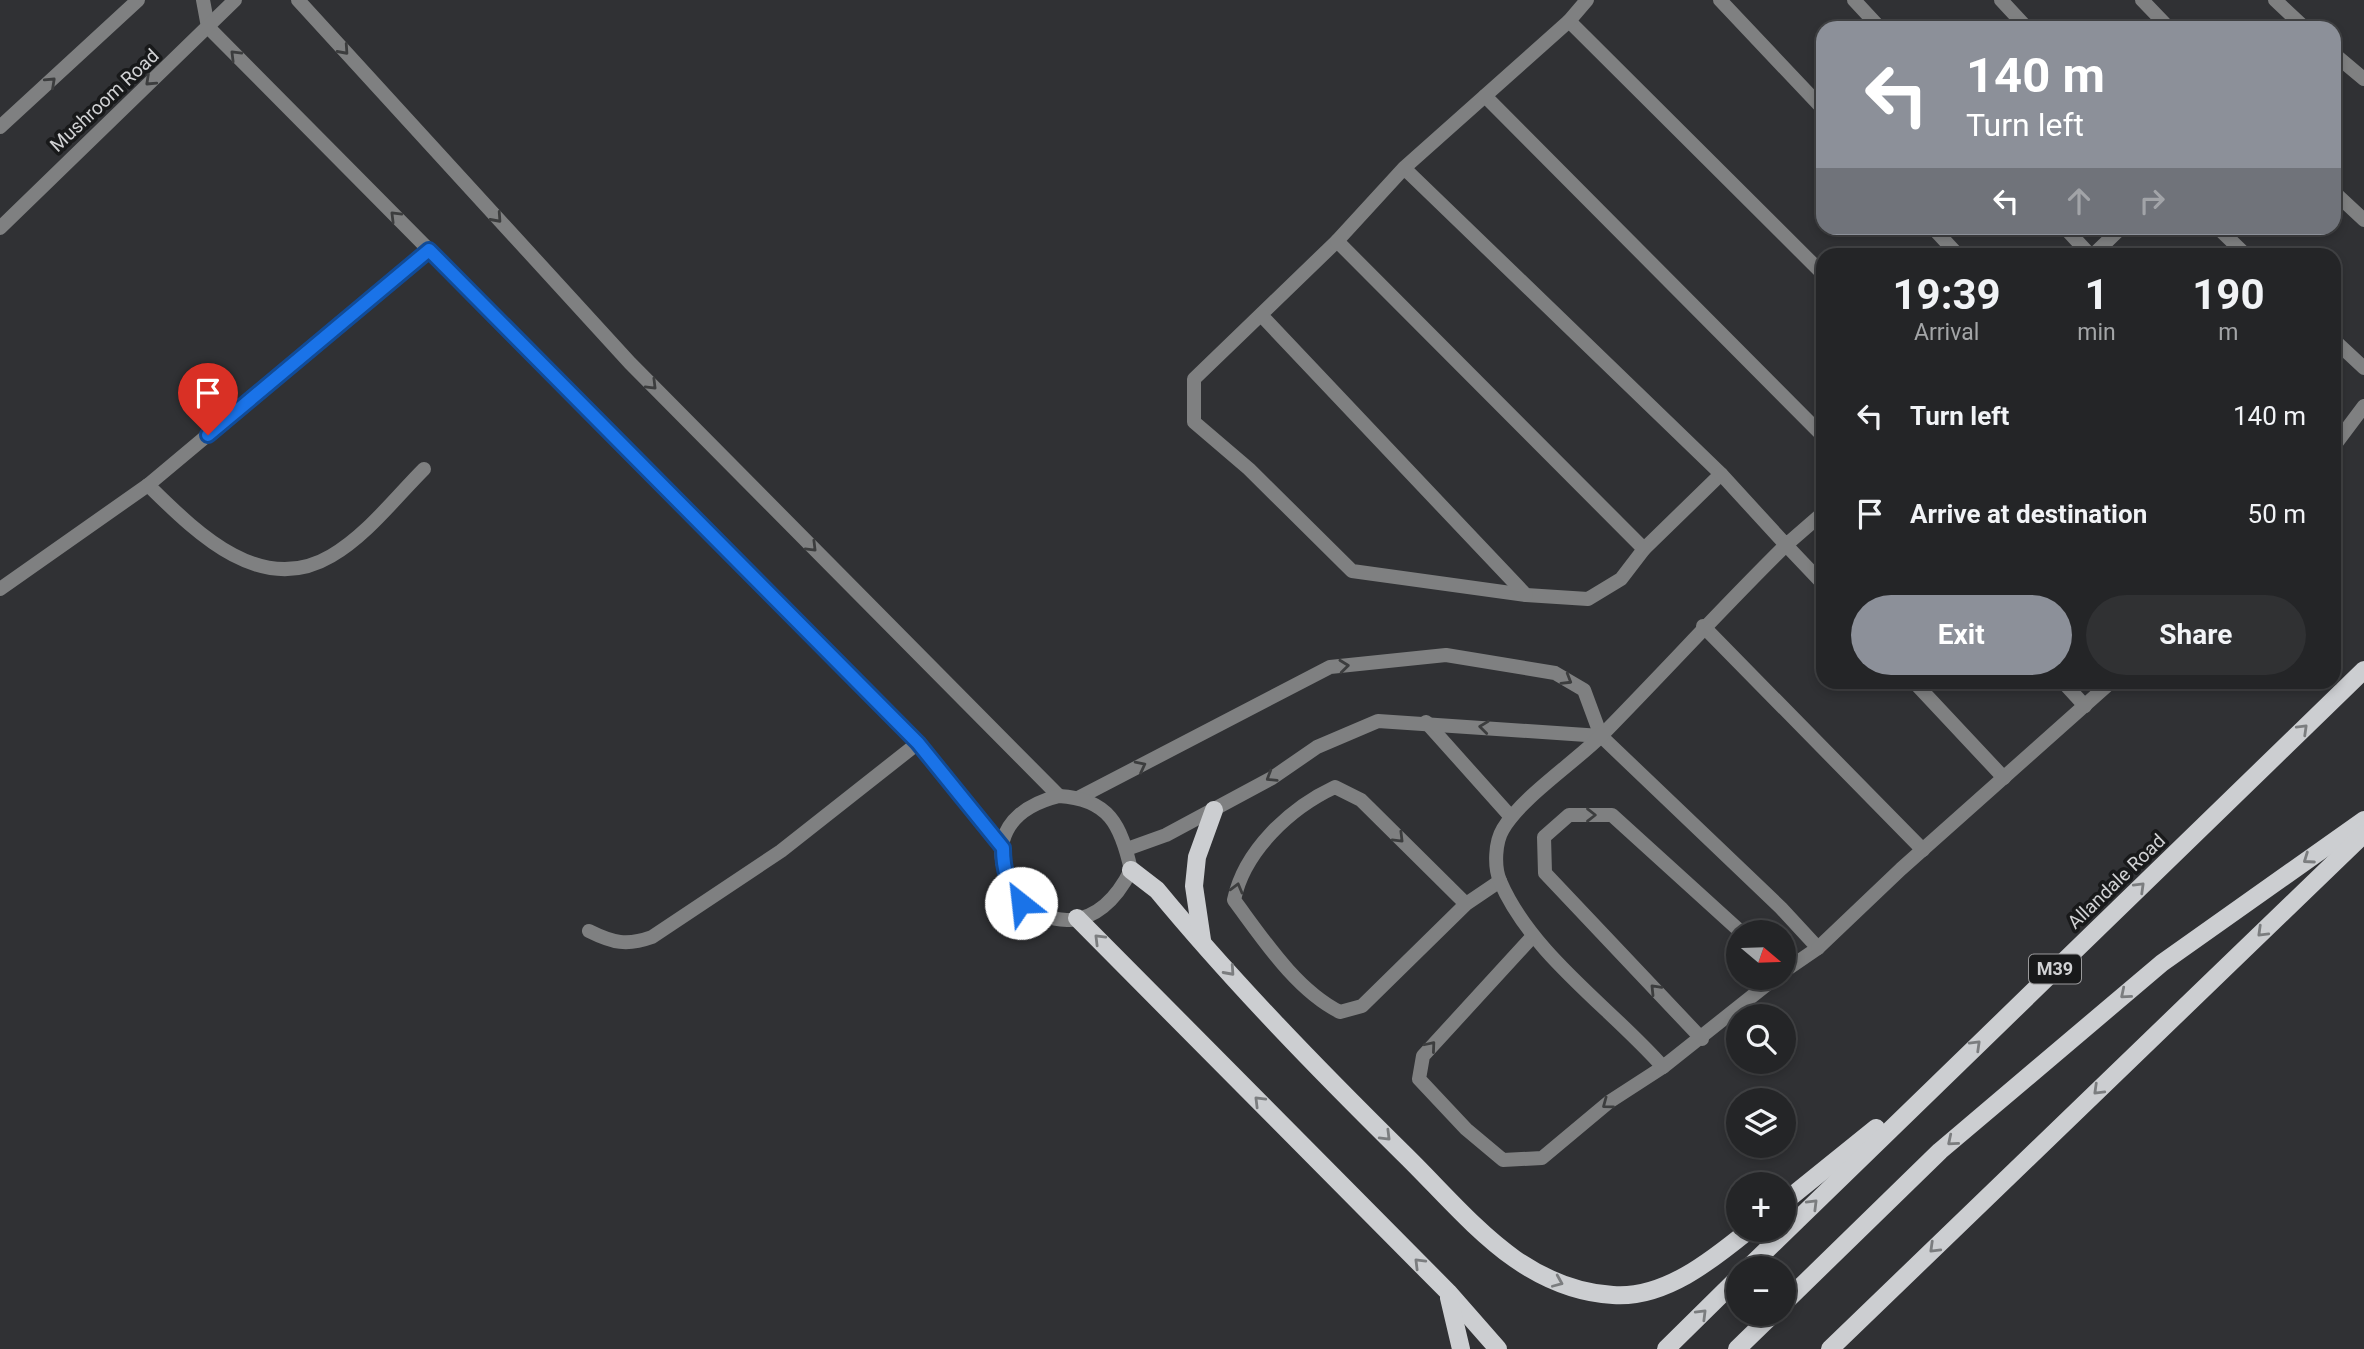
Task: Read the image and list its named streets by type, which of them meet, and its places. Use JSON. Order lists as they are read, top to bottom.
{
  "streets": {
    "main road": ["Allandale Road", "M39"],
    "street": ["Mushroom Road"]
  },
  "north": "right",
  "page": {
    "turn": ["140 m", "Turn left"],
    "eta": [
      "19:39",
      "Arrival",
      "1",
      "min",
      "190",
      "m"
    ],
    "list": [
      {
        "name": "Turn left",
        "value": "140 m"
      },
      {
        "name": "Arrive at destination",
        "value": "50 m"
      }
    ],
    "buttons": ["Exit", "Share"],
    "map_buttons": ["+", "−"]
  }
}
